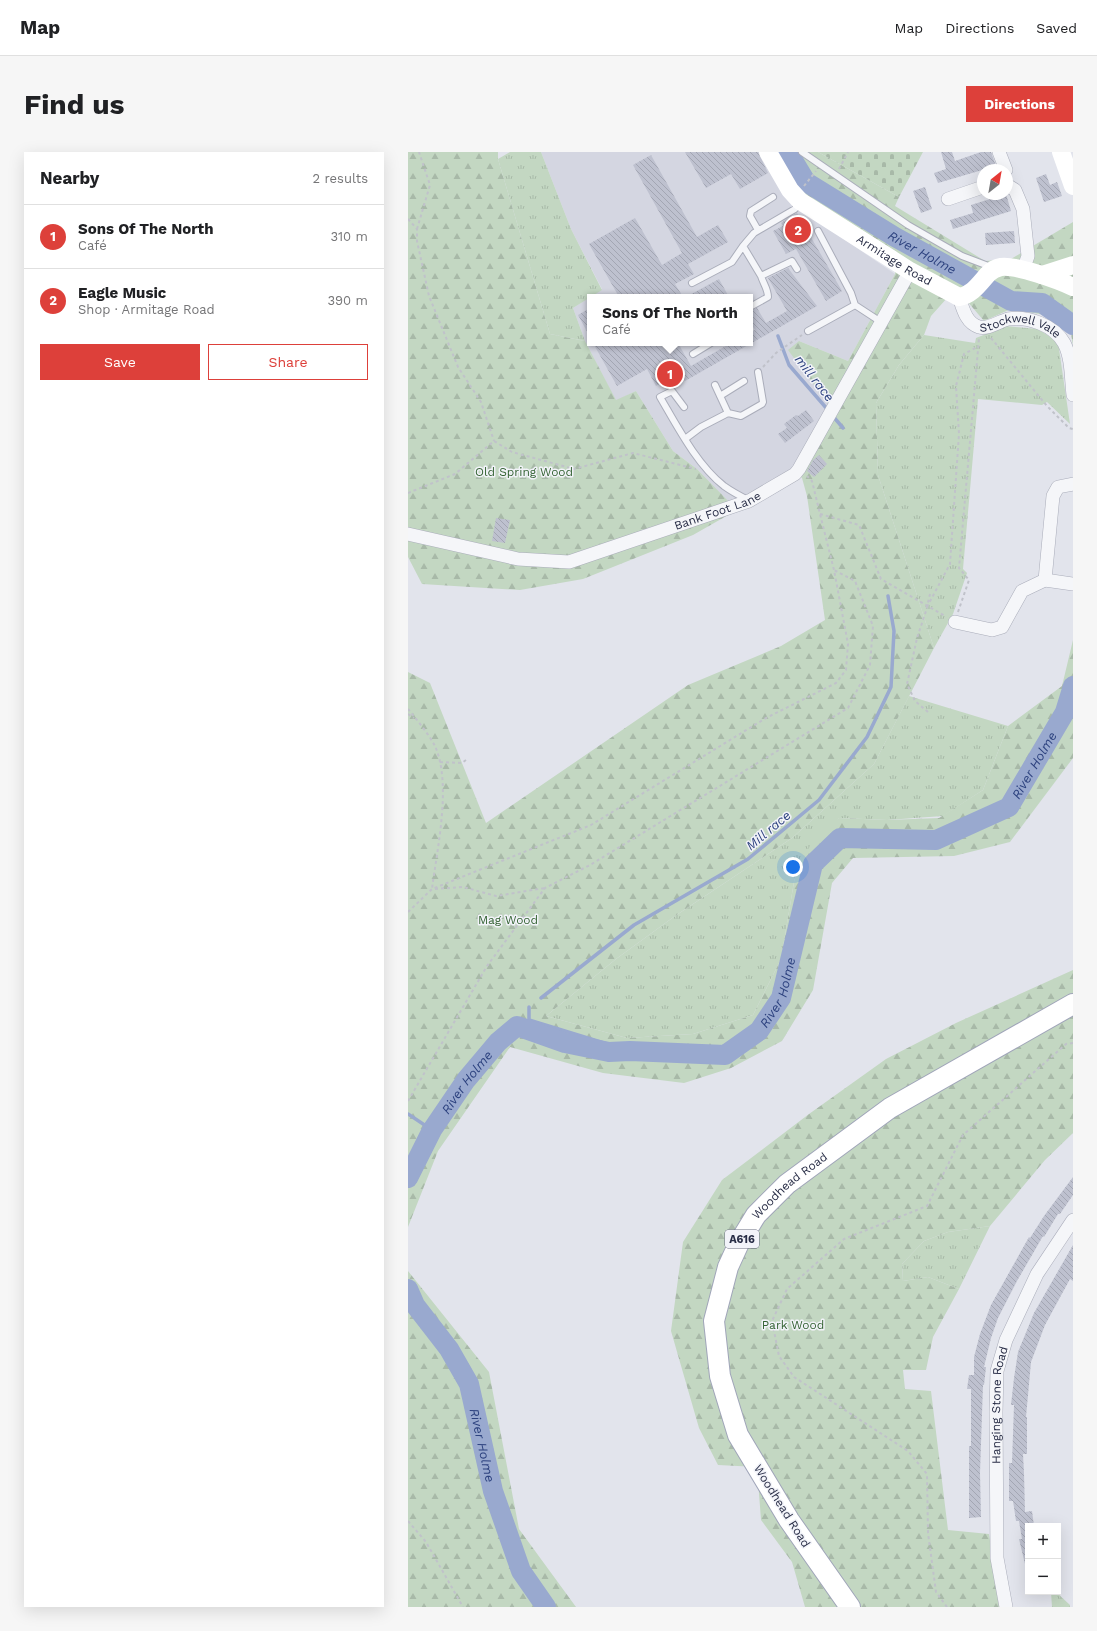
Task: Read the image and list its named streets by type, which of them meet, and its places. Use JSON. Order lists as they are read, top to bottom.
{
  "streets": {
    "main road": ["Armitage Road", "Woodhead Road", "A616"],
    "street": ["Stockwell Vale", "Bank Foot Lane", "Hanging Stone Road"]
  },
  "crossings": [
    ["Armitage Road", "Stockwell Vale"],
    ["Armitage Road", "Bank Foot Lane"]
  ],
  "water": ["River Holme", "mill race", "Mill race"],
  "parks": ["Old Spring Wood", "Mag Wood", "Park Wood"],
  "north": "top right",
  "page": {
    "header": "Map",
    "nav": ["Map", "Directions", "Saved"],
    "buttons": [
      "Directions",
      ["Save", "Share"]
    ],
    "title": "Find us",
    "heading": ["Nearby", "2 results"],
    "list": [
      {
        "mark": "1",
        "name": "Sons Of The North",
        "note": "Café",
        "value": "310 m"
      },
      {
        "mark": "2",
        "name": "Eagle Music",
        "note": "Shop · Armitage Road",
        "value": "390 m"
      }
    ],
    "pins": ["2", "1"],
    "popup": ["Sons Of The North", "Café"],
    "map_buttons": ["+", "−"]
  }
}
